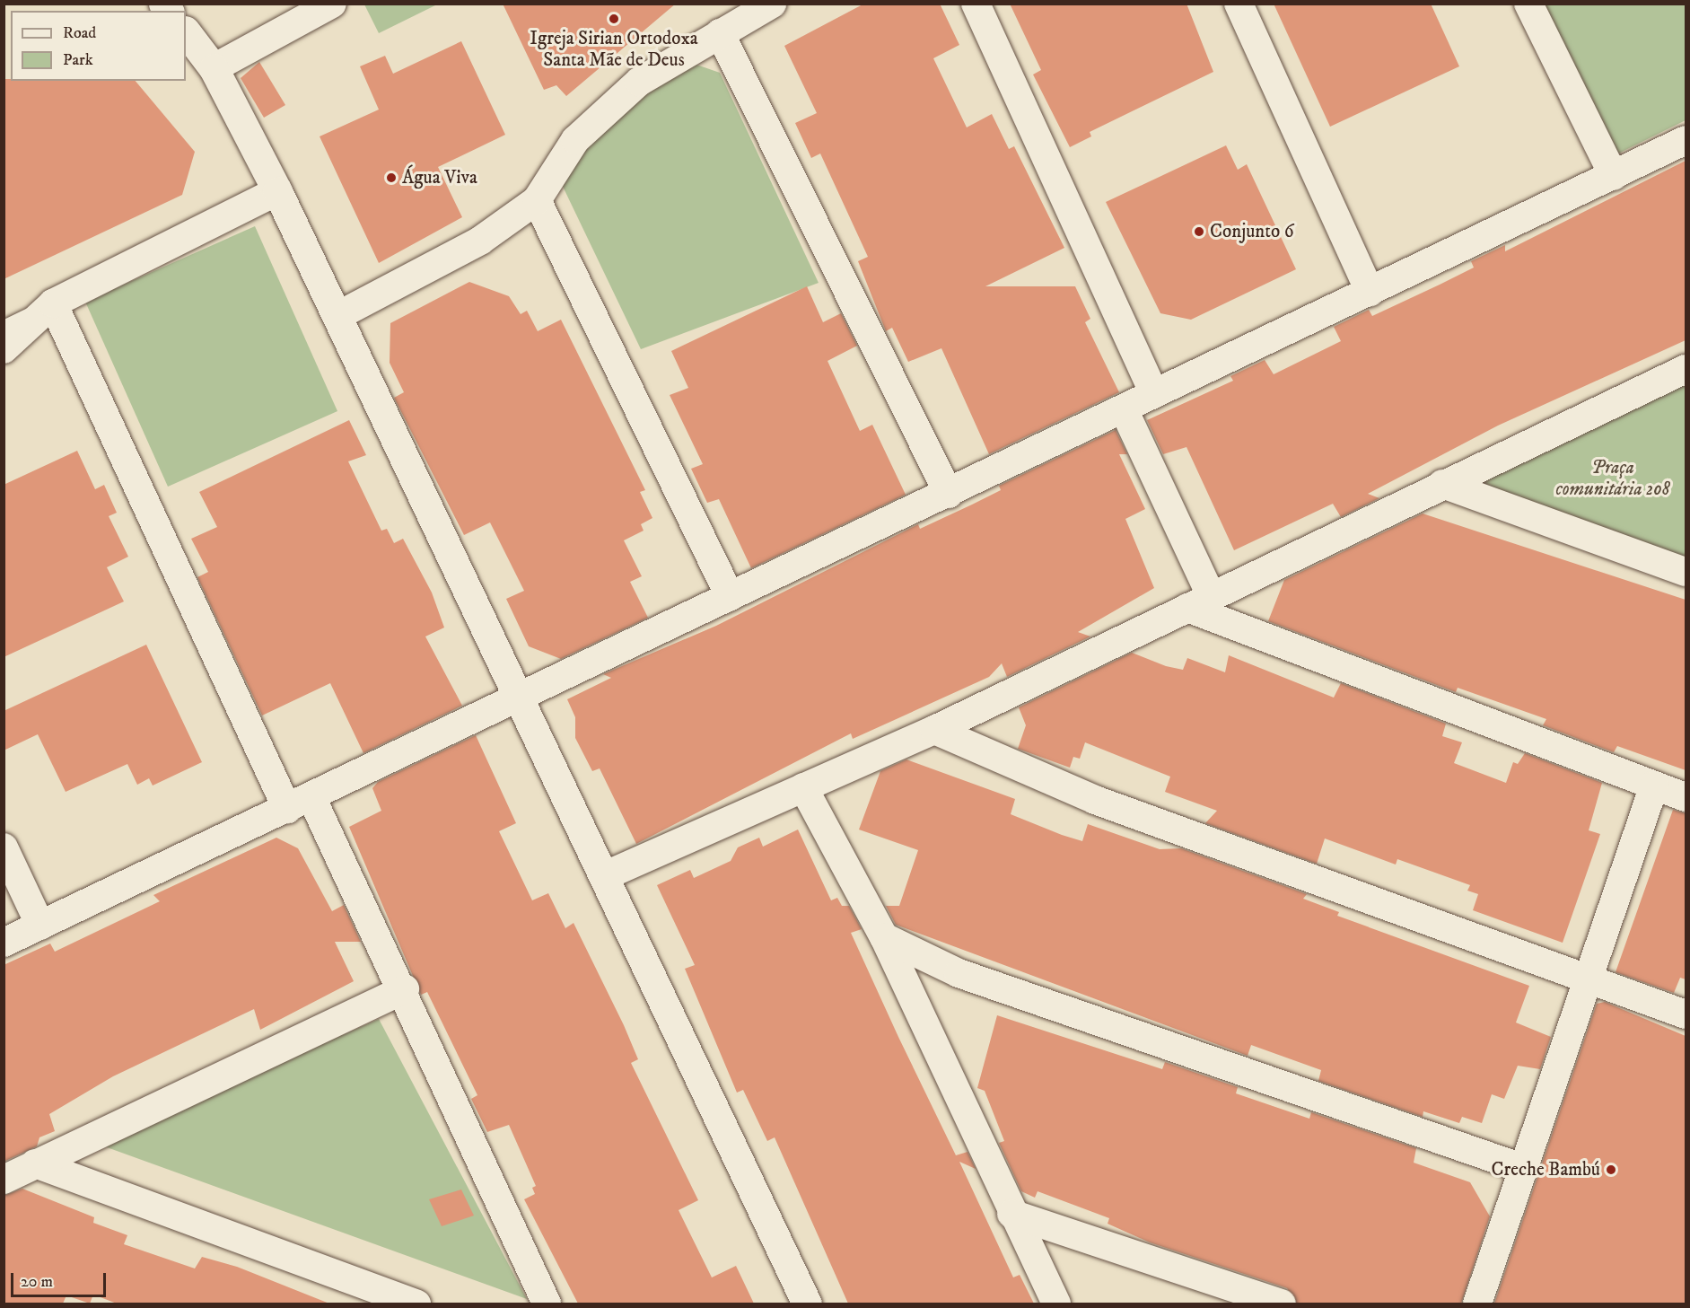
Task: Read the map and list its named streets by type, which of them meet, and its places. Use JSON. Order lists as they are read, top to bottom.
{
  "parks": ["Praça comunitária 208"],
  "places": [
    "Igreja Sirian Ortodoxa Santa Mãe de Deus",
    "Água Viva",
    "Conjunto 6",
    "Creche Bambú"
  ],
  "legend": ["Road", "Park"],
  "scale_bar": "20 m"
}
